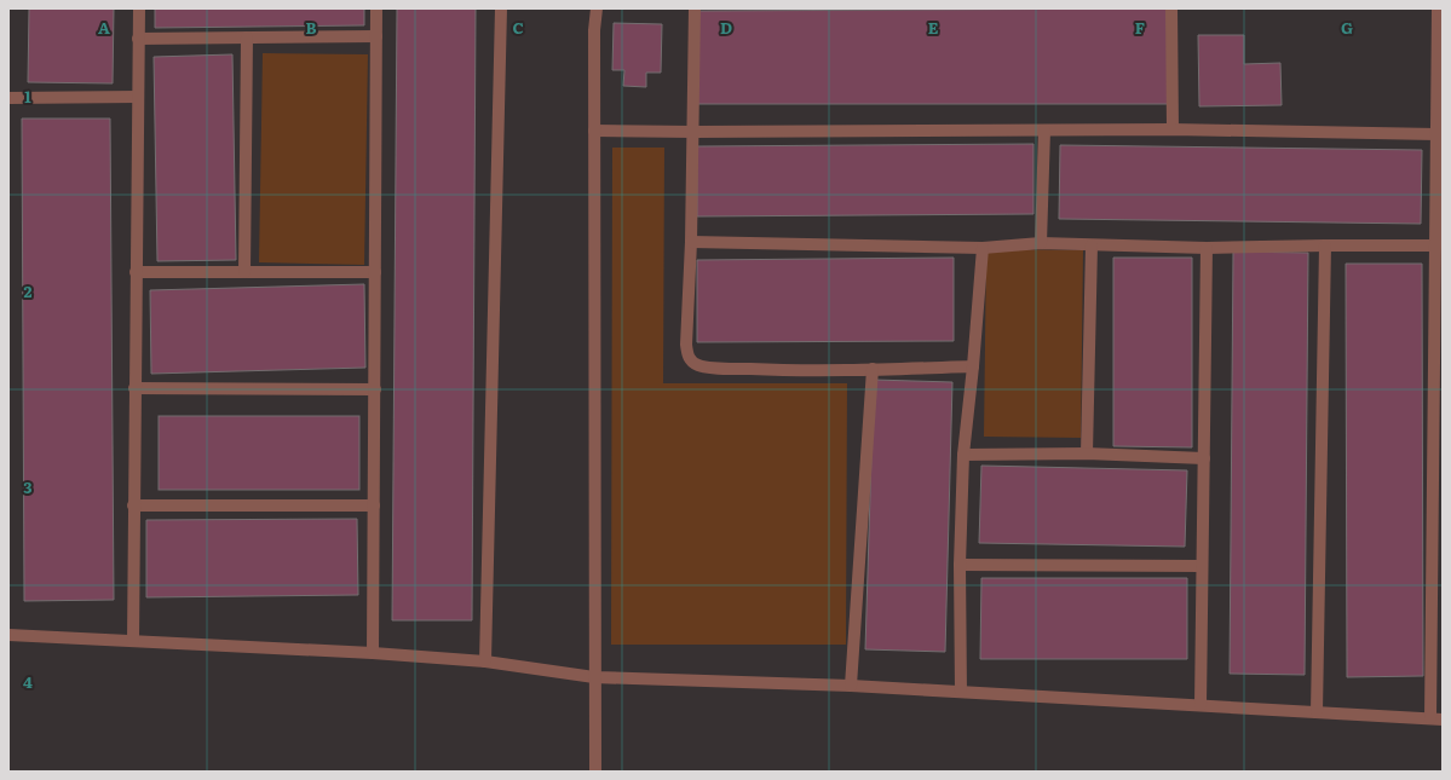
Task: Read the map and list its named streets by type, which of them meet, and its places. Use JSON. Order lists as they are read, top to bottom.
{
  "grid": {
    "columns": [
      "A",
      "B",
      "C",
      "D",
      "E",
      "F",
      "G"
    ],
    "rows": [
      "1",
      "2",
      "3",
      "4"
    ]
  }
}
